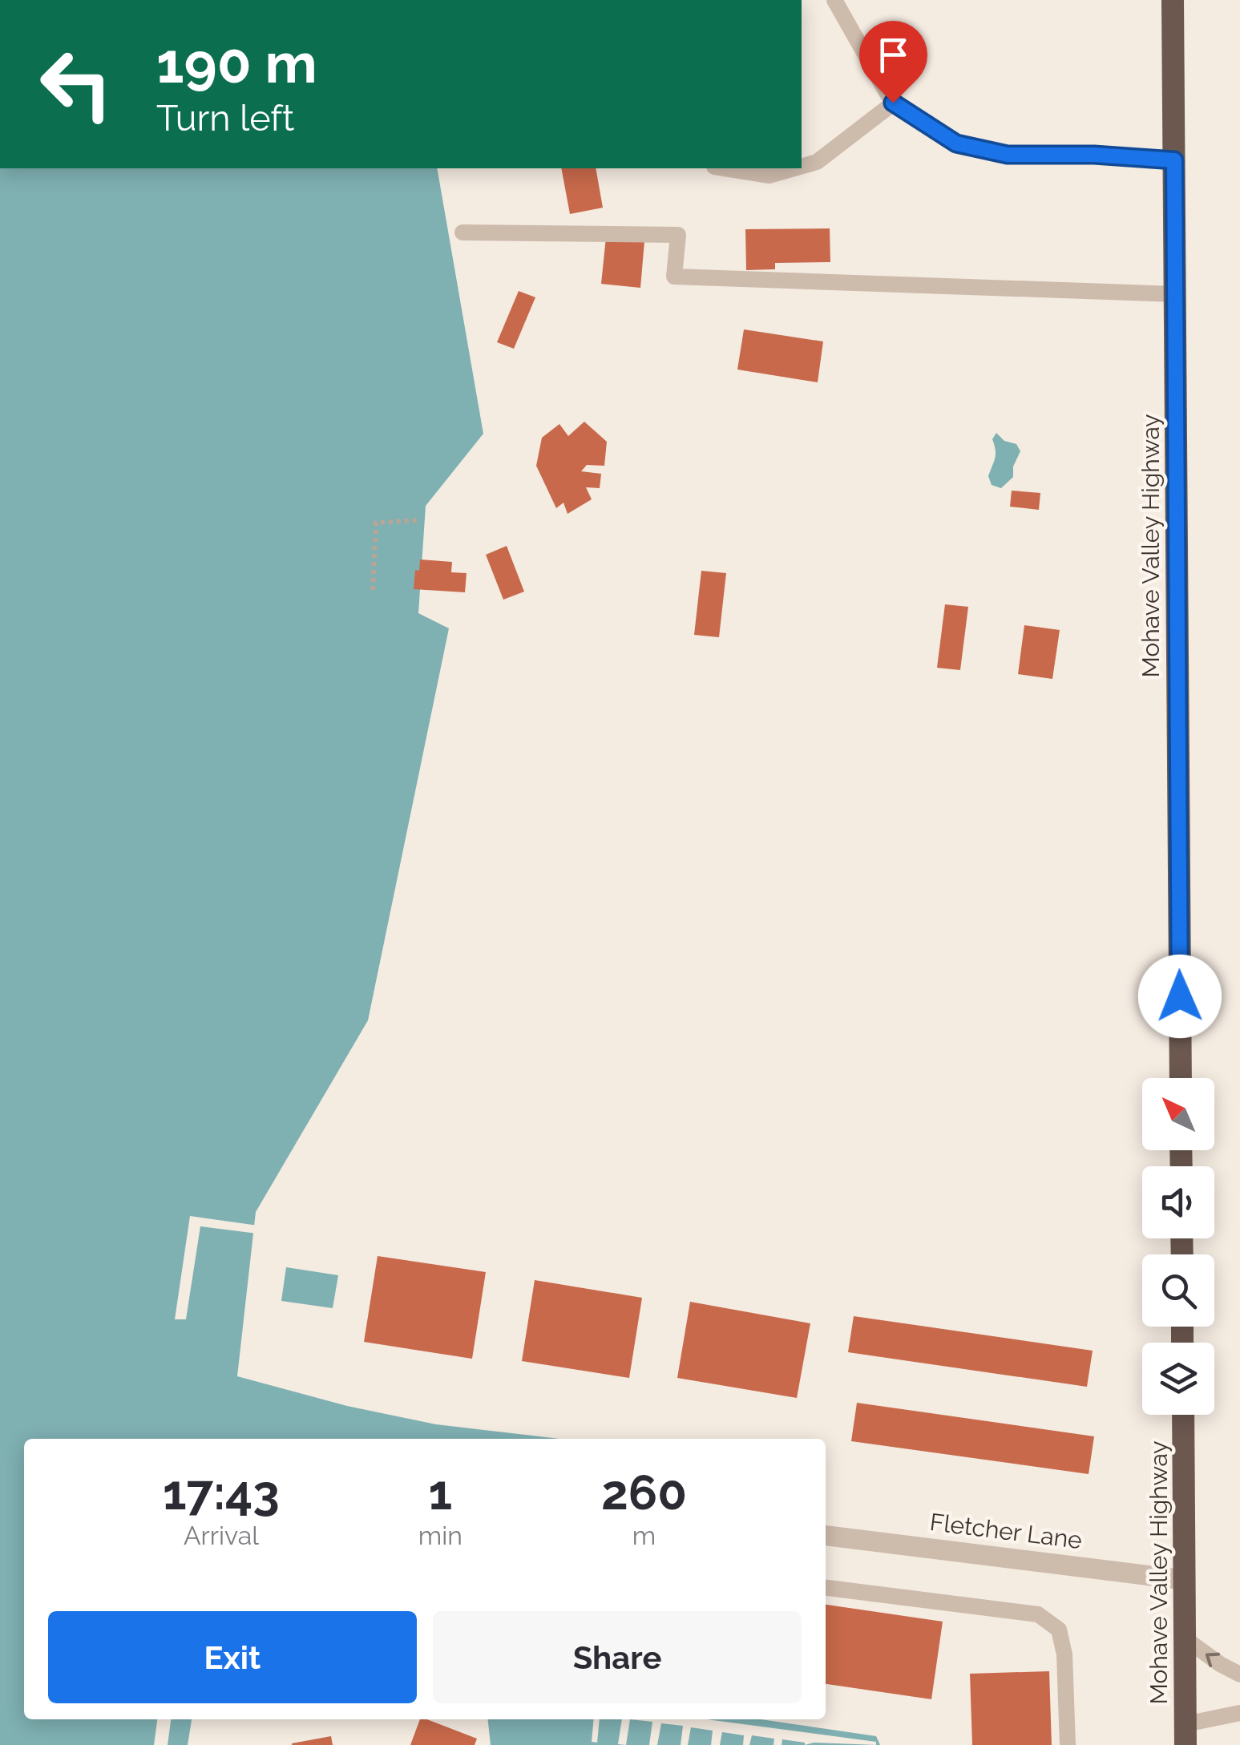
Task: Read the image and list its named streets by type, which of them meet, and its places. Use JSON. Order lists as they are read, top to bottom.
{
  "streets": {
    "highway": ["Mohave Valley Highway"],
    "street": ["Fletcher Lane"]
  },
  "crossings": [
    ["Mohave Valley Highway", "Fletcher Lane"]
  ],
  "north": "top left",
  "page": {
    "turn": ["190 m", "Turn left"],
    "eta": [
      "17:43",
      "Arrival",
      "1",
      "min",
      "260",
      "m"
    ],
    "buttons": ["Exit", "Share"]
  }
}
